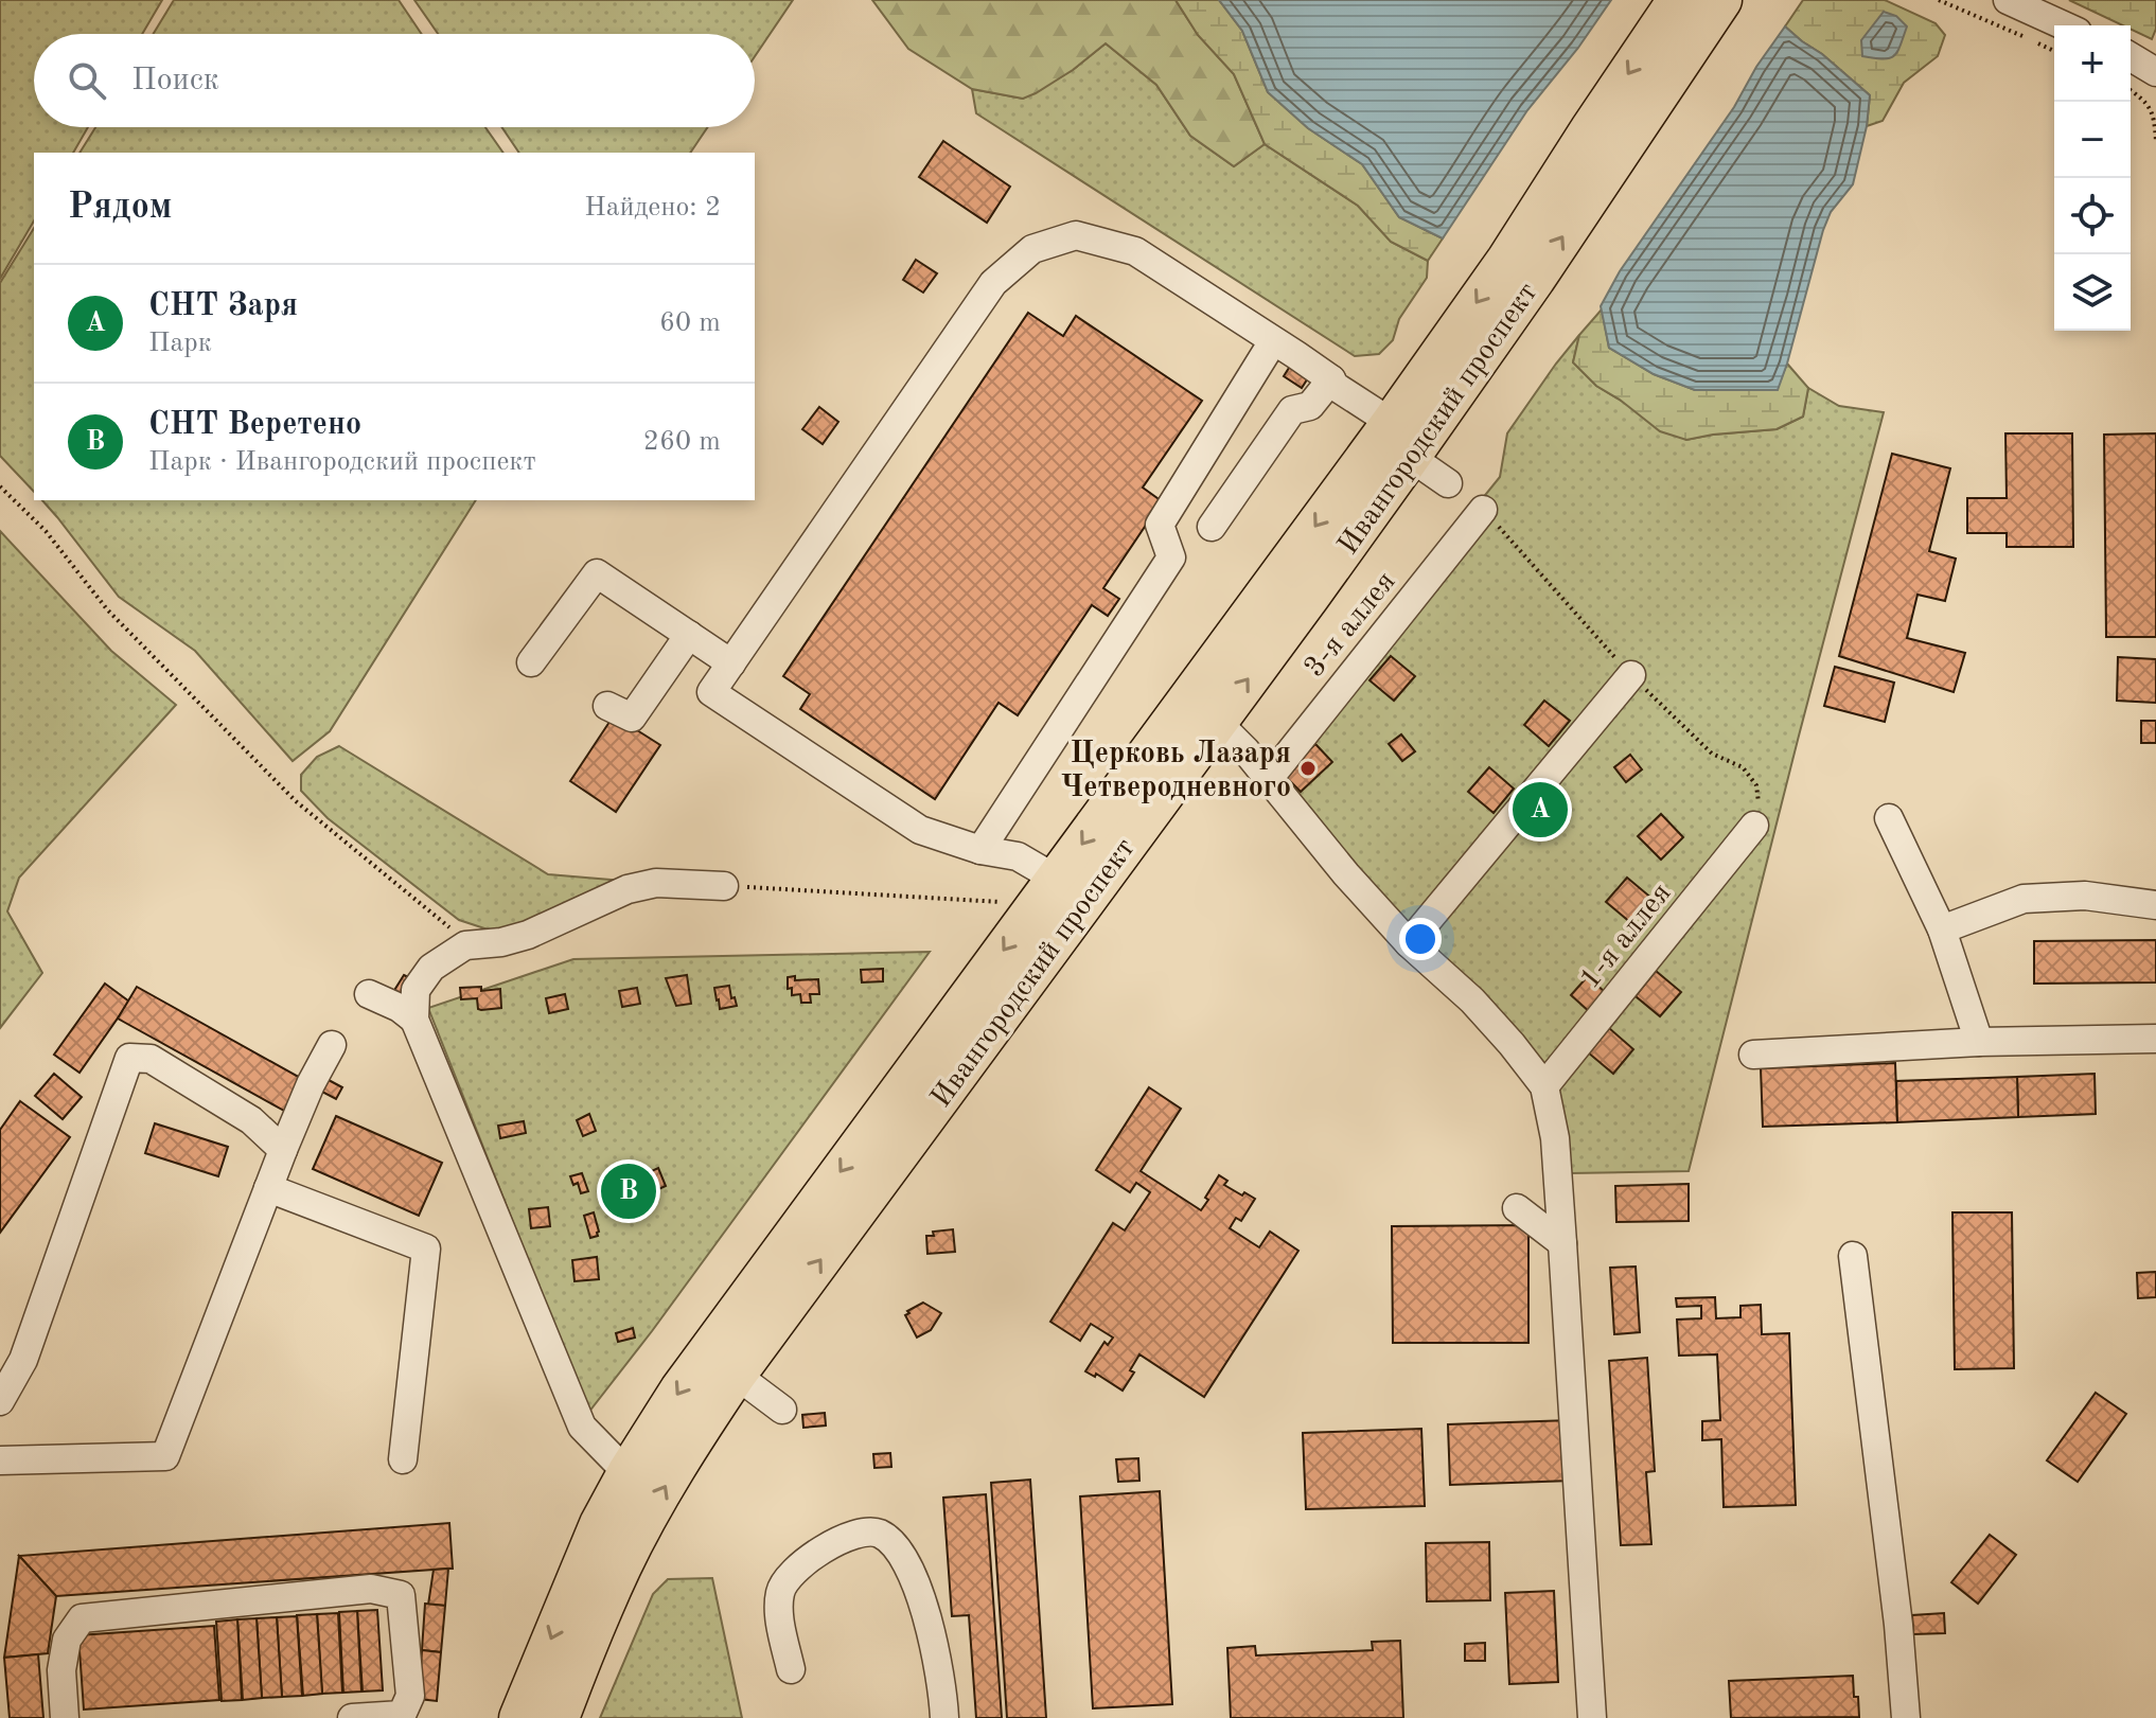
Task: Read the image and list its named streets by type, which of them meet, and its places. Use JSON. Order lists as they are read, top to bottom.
{
  "streets": {
    "highway": ["Ивангородский проспект"],
    "street": ["3-я аллея", "1-я аллея"]
  },
  "places": ["Церковь Лазаря Четверодневного"],
  "page": {
    "map_buttons": ["+", "−"],
    "search": "Поиск",
    "heading": ["Рядом", "Найдено: 2"],
    "list": [
      {
        "mark": "A",
        "name": "СНТ Заря",
        "note": "Парк",
        "value": "60 m"
      },
      {
        "mark": "B",
        "name": "СНТ Веретено",
        "note": "Парк · Ивангородский проспект",
        "value": "260 m"
      }
    ],
    "pins": ["A", "B"]
  }
}
